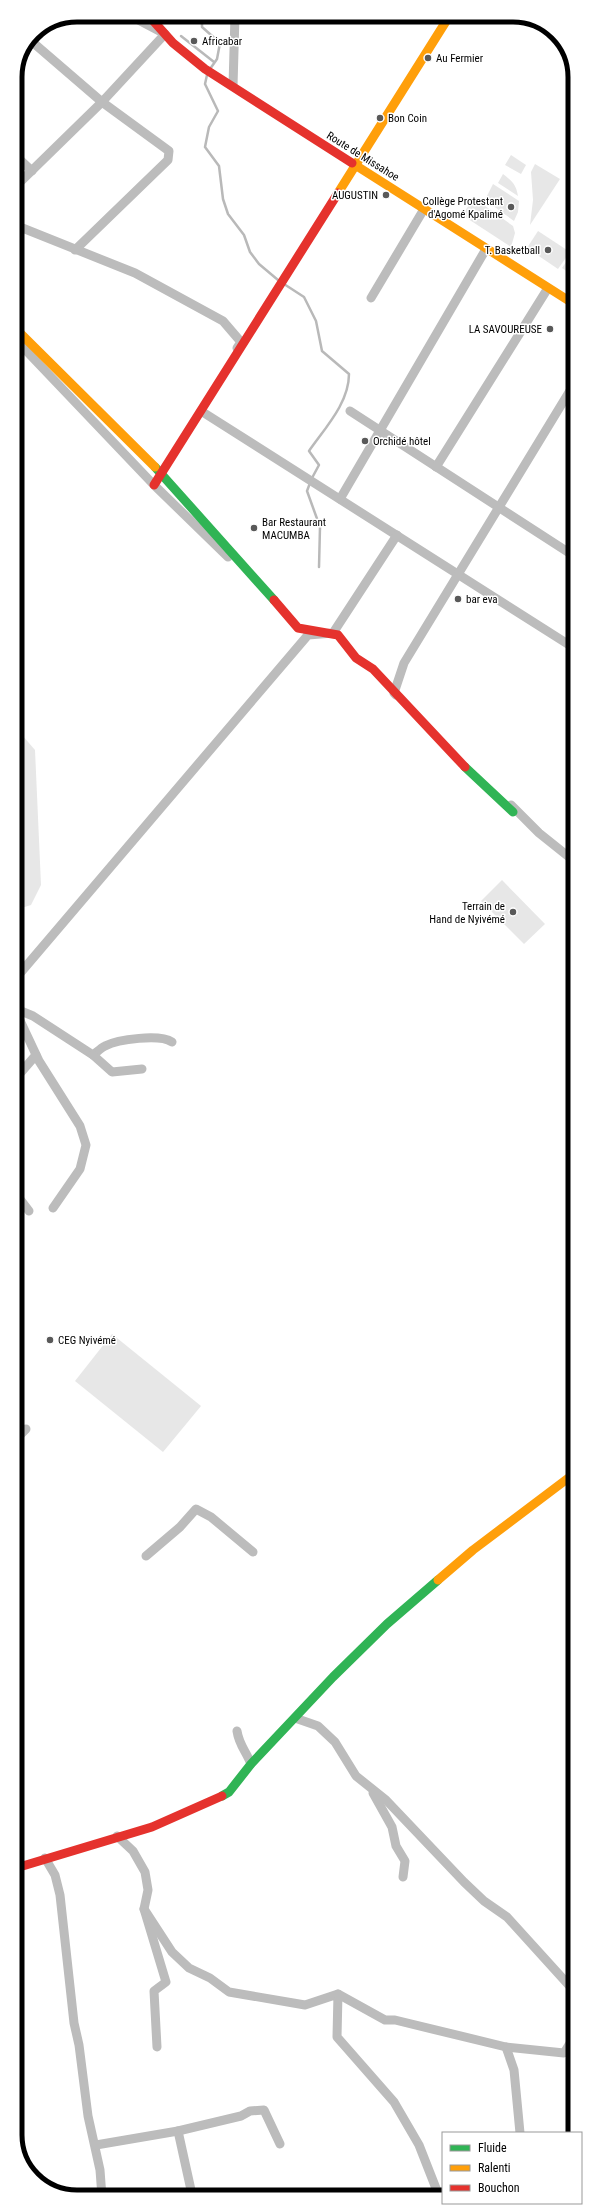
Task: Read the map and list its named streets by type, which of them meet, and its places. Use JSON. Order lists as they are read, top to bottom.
{
  "streets": {
    "street": ["Route de Missahoe"]
  },
  "places": [
    "Africabar",
    "Au Fermier",
    "Bon Coin",
    "AUGUSTIN",
    "Collège Protestant d'Agomé Kpalimé",
    "T. Basketball",
    "LA SAVOUREUSE",
    "Orchidé hôtel",
    "Bar Restaurant MACUMBA",
    "bar eva",
    "Terrain de Hand de Nyivémé",
    "CEG Nyivémé"
  ],
  "legend": ["Fluide", "Ralenti", "Bouchon"]
}
